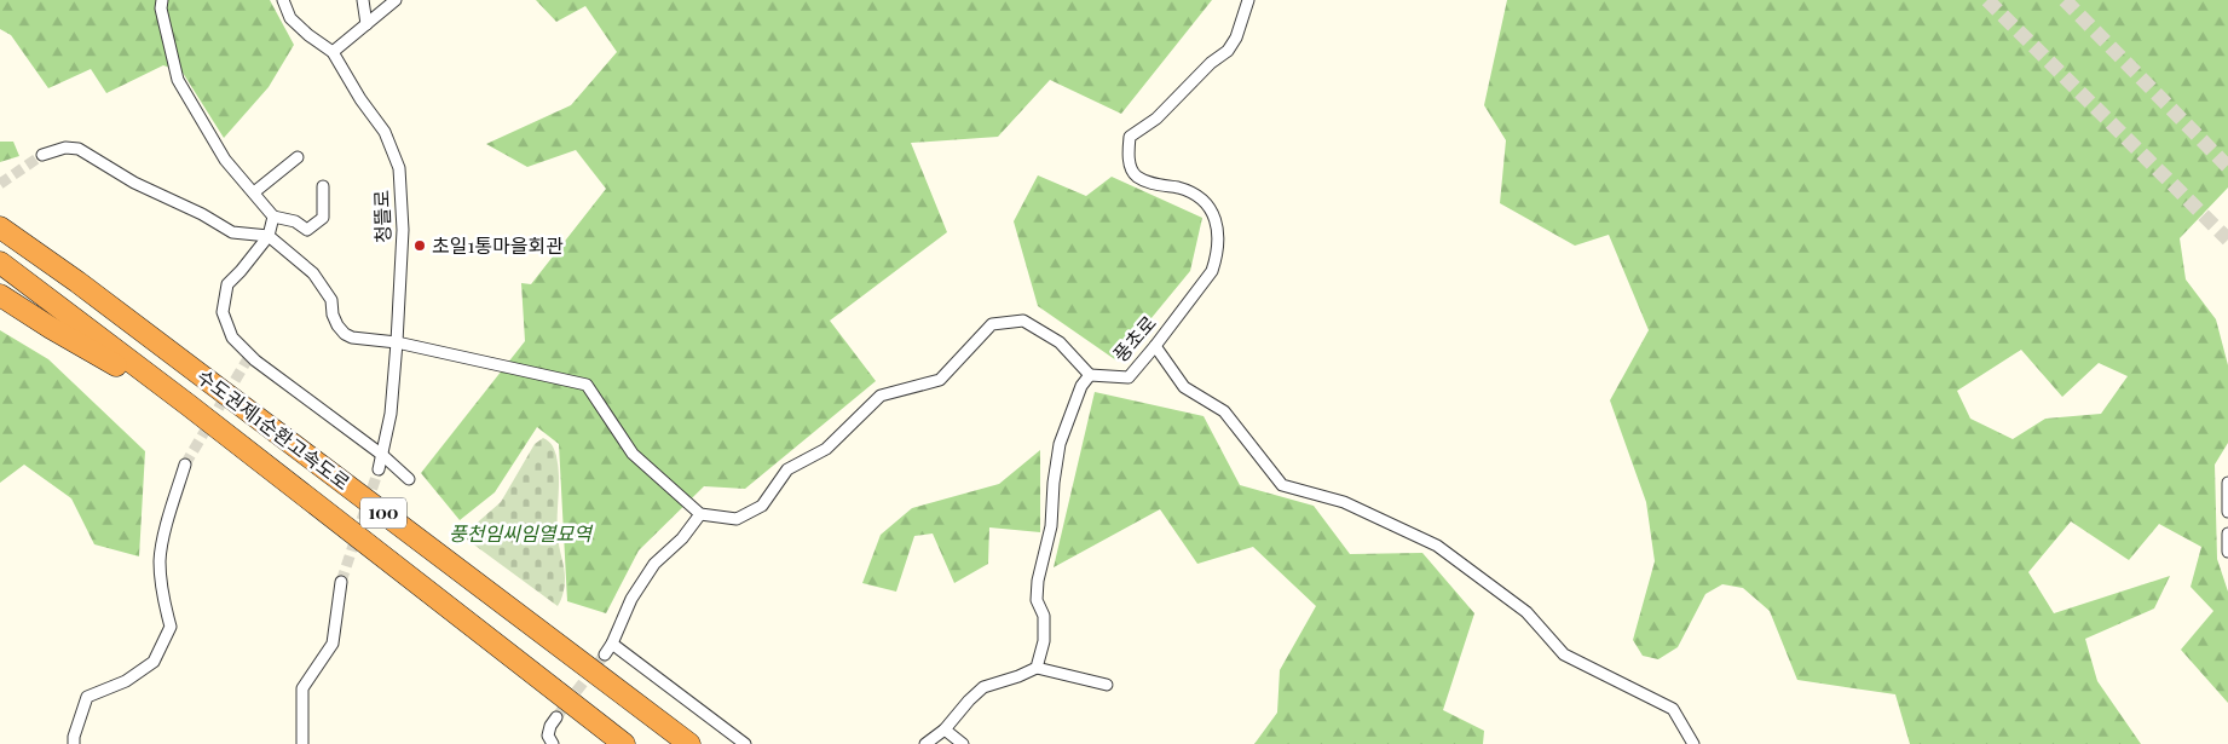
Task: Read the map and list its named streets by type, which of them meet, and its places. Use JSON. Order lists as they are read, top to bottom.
{
  "streets": {
    "highway": ["수도권제1순환고속도로", "100"],
    "street": ["청뜰로", "풍초로"]
  },
  "parks": ["풍천임씨임열묘역"],
  "places": ["초일1통마을회관"]
}
